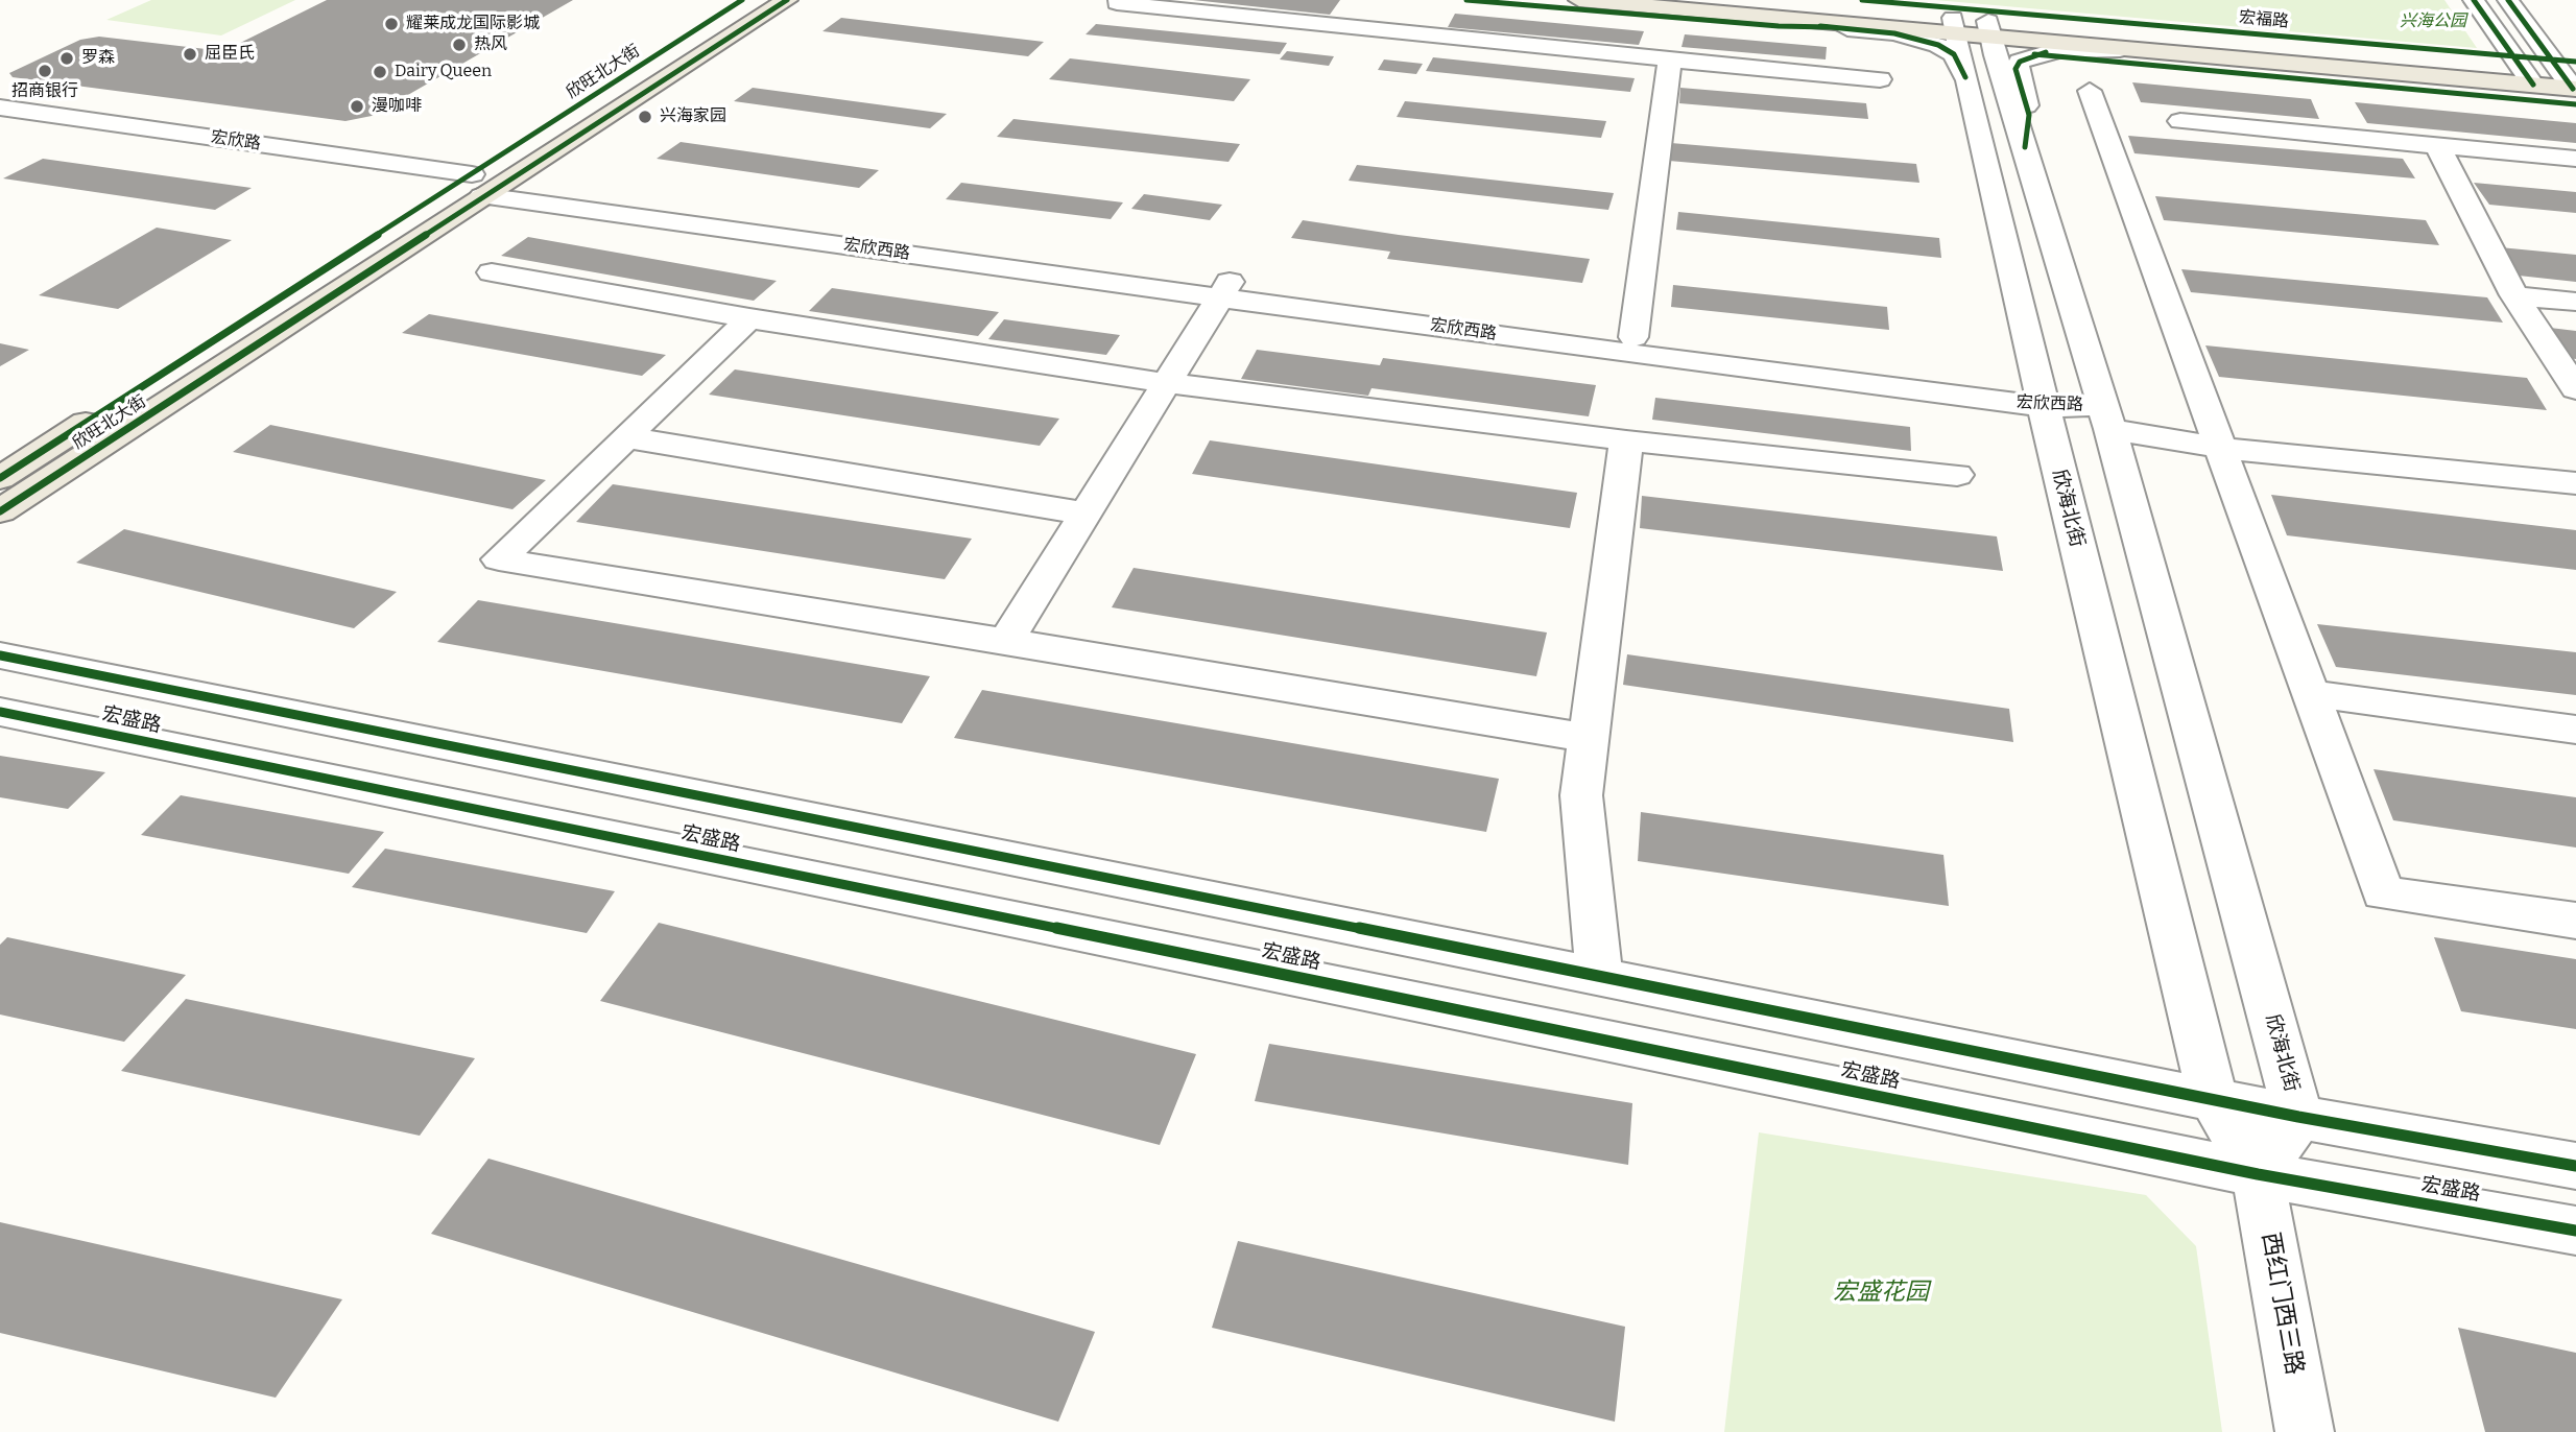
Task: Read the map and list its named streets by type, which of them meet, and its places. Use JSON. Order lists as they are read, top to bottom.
{
  "streets": {
    "main road": ["宏福路", "欣旺北大街"],
    "street": [
      "宏欣路",
      "宏欣西路",
      "欣海北街",
      "宏盛路",
      "西红门西三路"
    ]
  },
  "crossings": [
    ["宏福路", "欣海北街"],
    ["欣旺北大街", "宏欣路"],
    ["欣旺北大街", "宏欣西路"],
    ["宏欣路", "宏欣西路"],
    ["宏欣西路", "欣海北街"],
    ["欣海北街", "宏盛路"],
    ["欣海北街", "西红门西三路"],
    ["宏盛路", "西红门西三路"]
  ],
  "parks": ["兴海公园", "宏盛花园"],
  "places": [
    "耀莱成龙国际影城",
    "热风",
    "屈臣氏",
    "罗森",
    "招商银行",
    "Dairy Queen",
    "漫咖啡",
    "兴海家园"
  ]
}
